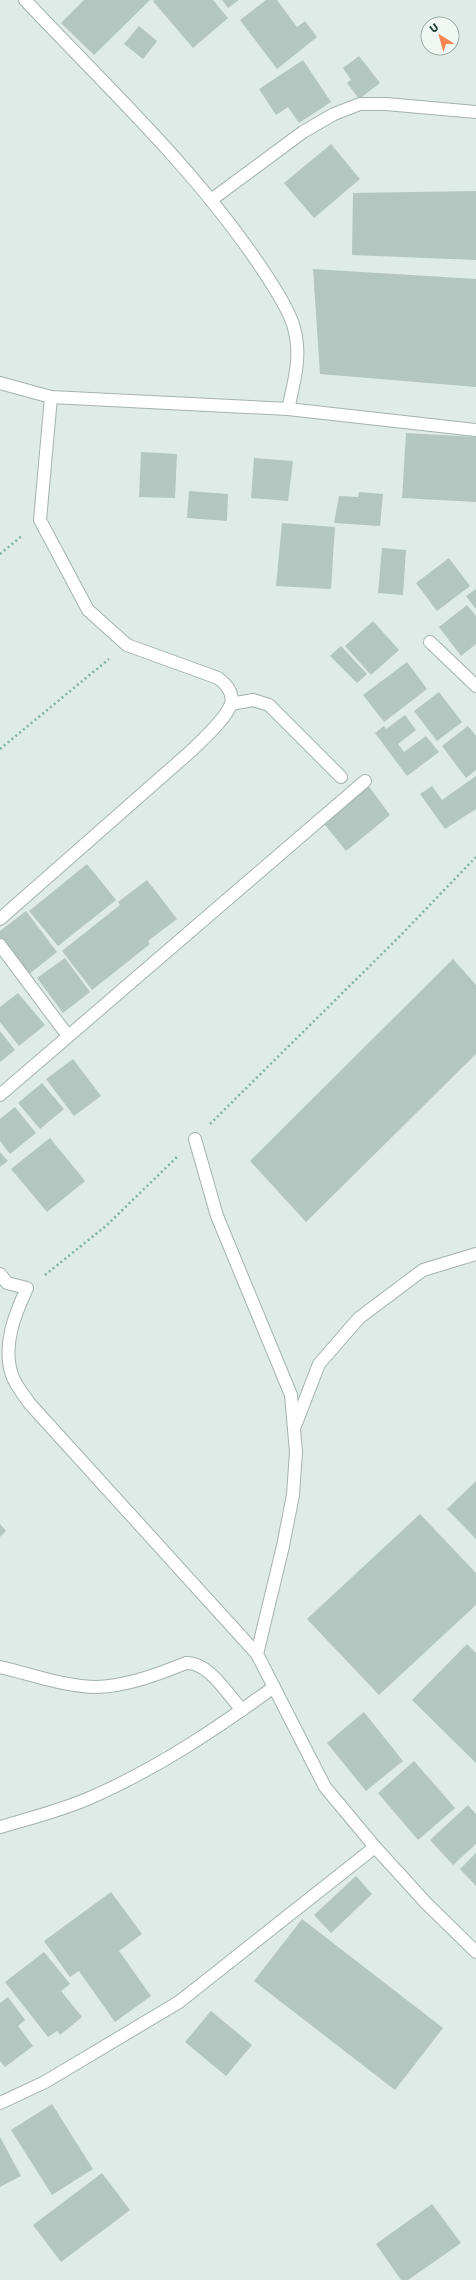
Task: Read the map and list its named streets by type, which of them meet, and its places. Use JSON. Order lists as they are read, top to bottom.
{
  "north": "top left"
}
